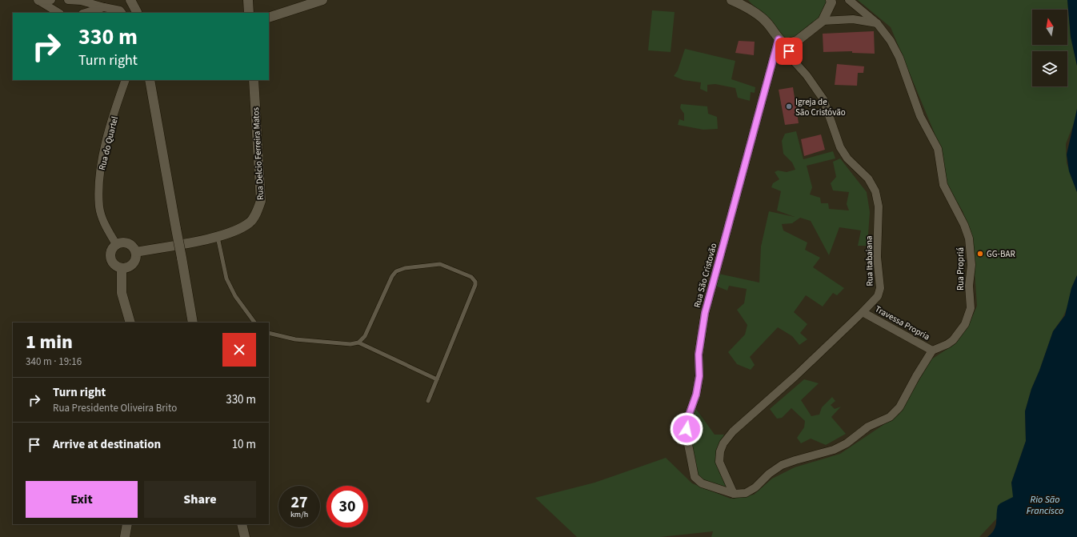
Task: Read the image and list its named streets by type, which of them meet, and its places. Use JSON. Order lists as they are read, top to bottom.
{
  "streets": {
    "street": [
      "Rua do Quartel",
      "Rua Delcio Ferreira Matos",
      "Rua Itabaiana",
      "Rua Propriá",
      "Rua São Cristovão",
      "Travessa Propria"
    ]
  },
  "crossings": [
    ["Rua do Quartel", "Rua Delcio Ferreira Matos"],
    ["Rua Itabaiana", "Rua São Cristovão"],
    ["Rua Itabaiana", "Travessa Propria"],
    ["Rua Propriá", "Travessa Propria"]
  ],
  "water": ["Rio São Francisco"],
  "places": ["Igreja de São Cristóvão", "GG-BAR"],
  "north": "top",
  "page": {
    "turn": ["330 m", "Turn right"],
    "heading": ["1 min", "340 m · 19:16"],
    "list": [
      {
        "name": "Turn right",
        "note": "Rua Presidente Oliveira Brito",
        "value": "330 m"
      },
      {
        "name": "Arrive at destination",
        "value": "10 m"
      }
    ],
    "buttons": ["Exit", "Share"],
    "speed": "27 km/h",
    "limit": "30"
  }
}
